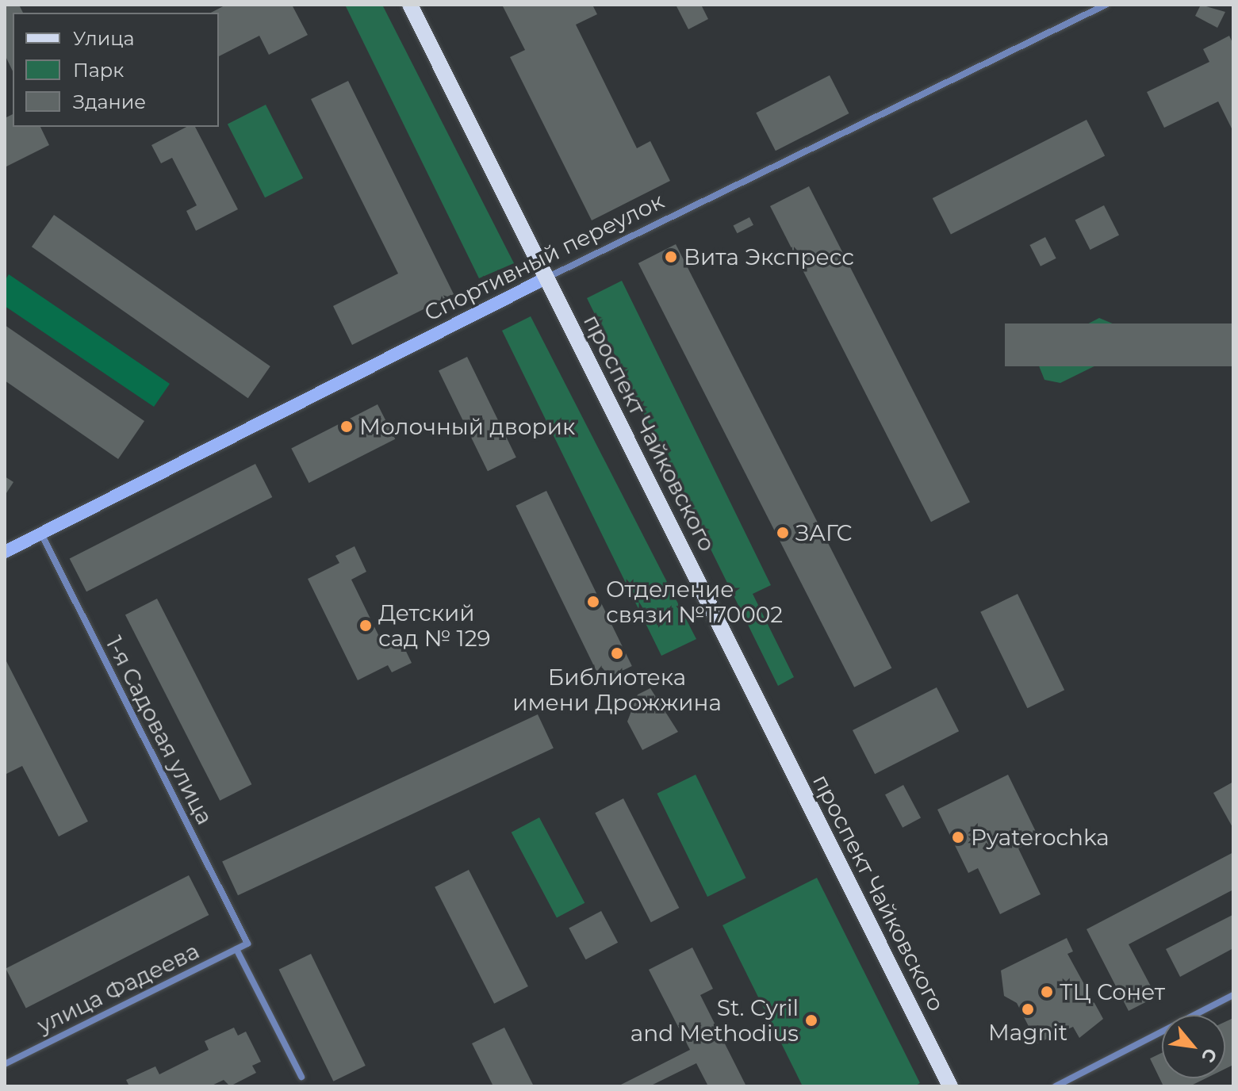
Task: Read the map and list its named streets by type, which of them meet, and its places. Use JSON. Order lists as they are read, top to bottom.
{
  "streets": {
    "main road": ["проспект Чайковского"],
    "street": ["Спортивный переулок", "1-я Садовая улица", "улица Фадеева"]
  },
  "crossings": [
    ["Спортивный переулок", "проспект Чайковского"],
    ["Спортивный переулок", "1-я Садовая улица"],
    ["1-я Садовая улица", "улица Фадеева"]
  ],
  "places": [
    "Вита Экспресс",
    "Молочный дворик",
    "ЗАГС",
    "Отделение связи №170002",
    "Детский сад № 129",
    "Библиотека имени Дрожжина",
    "Pyaterochka",
    "ТЦ Сонет",
    "Magnit",
    "St. Cyril and Methodius"
  ],
  "legend": ["Улица", "Парк", "Здание"],
  "north": "bottom right"
}
